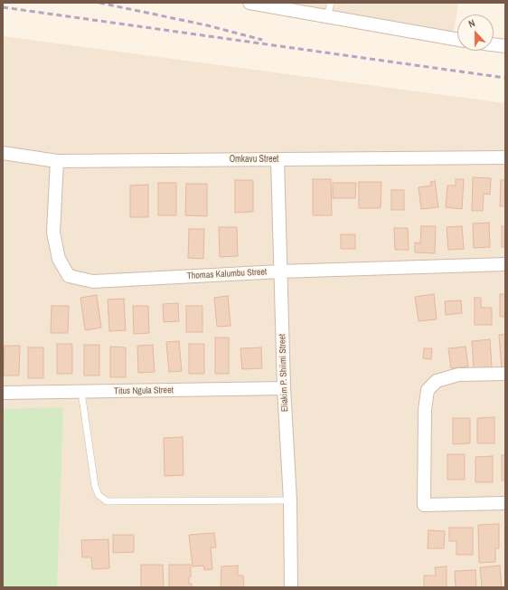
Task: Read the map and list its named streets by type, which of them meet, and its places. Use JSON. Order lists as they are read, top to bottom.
{
  "streets": {
    "street": [
      "Omkavu Street",
      "Thomas Kalumbu Street",
      "Eliakim P. Shiimi Street",
      "Titus Ngula Street"
    ]
  },
  "crossings": [
    ["Omkavu Street", "Thomas Kalumbu Street"],
    ["Omkavu Street", "Eliakim P. Shiimi Street"],
    ["Thomas Kalumbu Street", "Eliakim P. Shiimi Street"],
    ["Eliakim P. Shiimi Street", "Titus Ngula Street"]
  ],
  "north": "top"
}
